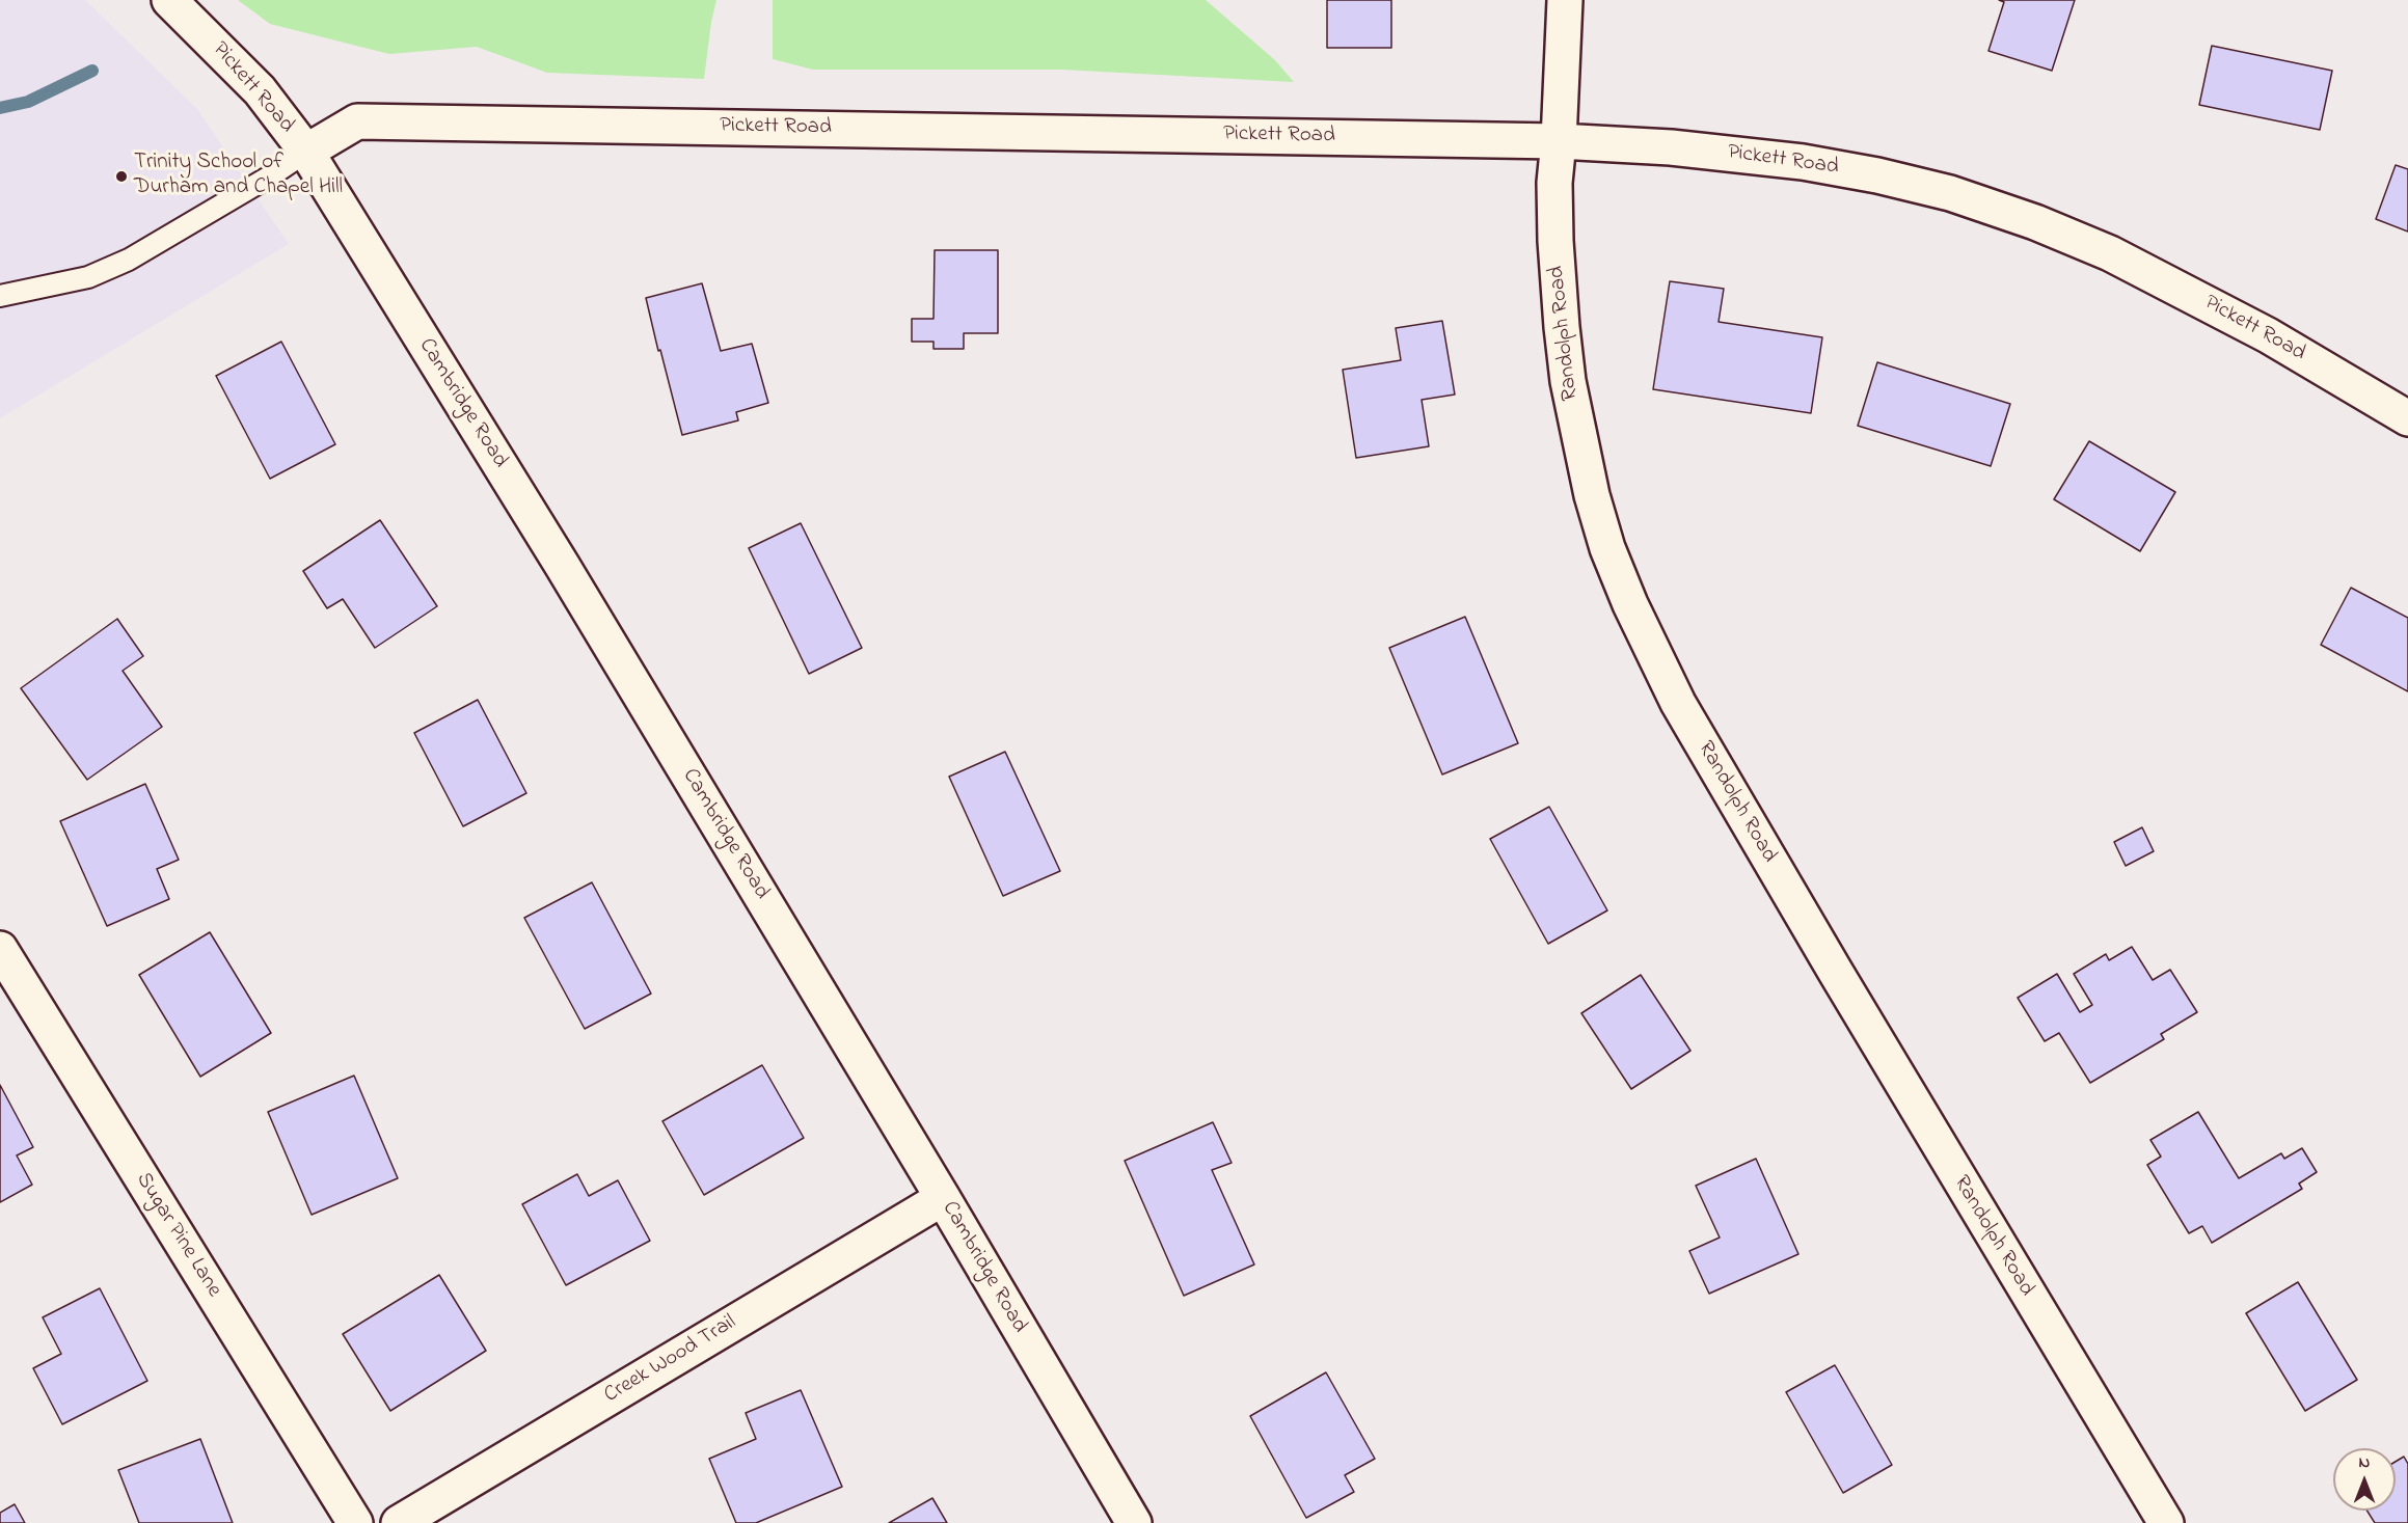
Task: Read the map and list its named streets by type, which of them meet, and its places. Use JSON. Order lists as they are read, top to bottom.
{
  "streets": {
    "street": [
      "Pickett Road",
      "Randolph Road",
      "Cambridge Road",
      "Sugar Pine Lane",
      "Creek Wood Trail"
    ]
  },
  "crossings": [
    ["Pickett Road", "Randolph Road"],
    ["Pickett Road", "Cambridge Road"],
    ["Cambridge Road", "Creek Wood Trail"]
  ],
  "places": ["Trinity School of Durham and Chapel Hill"],
  "north": "top"
}
